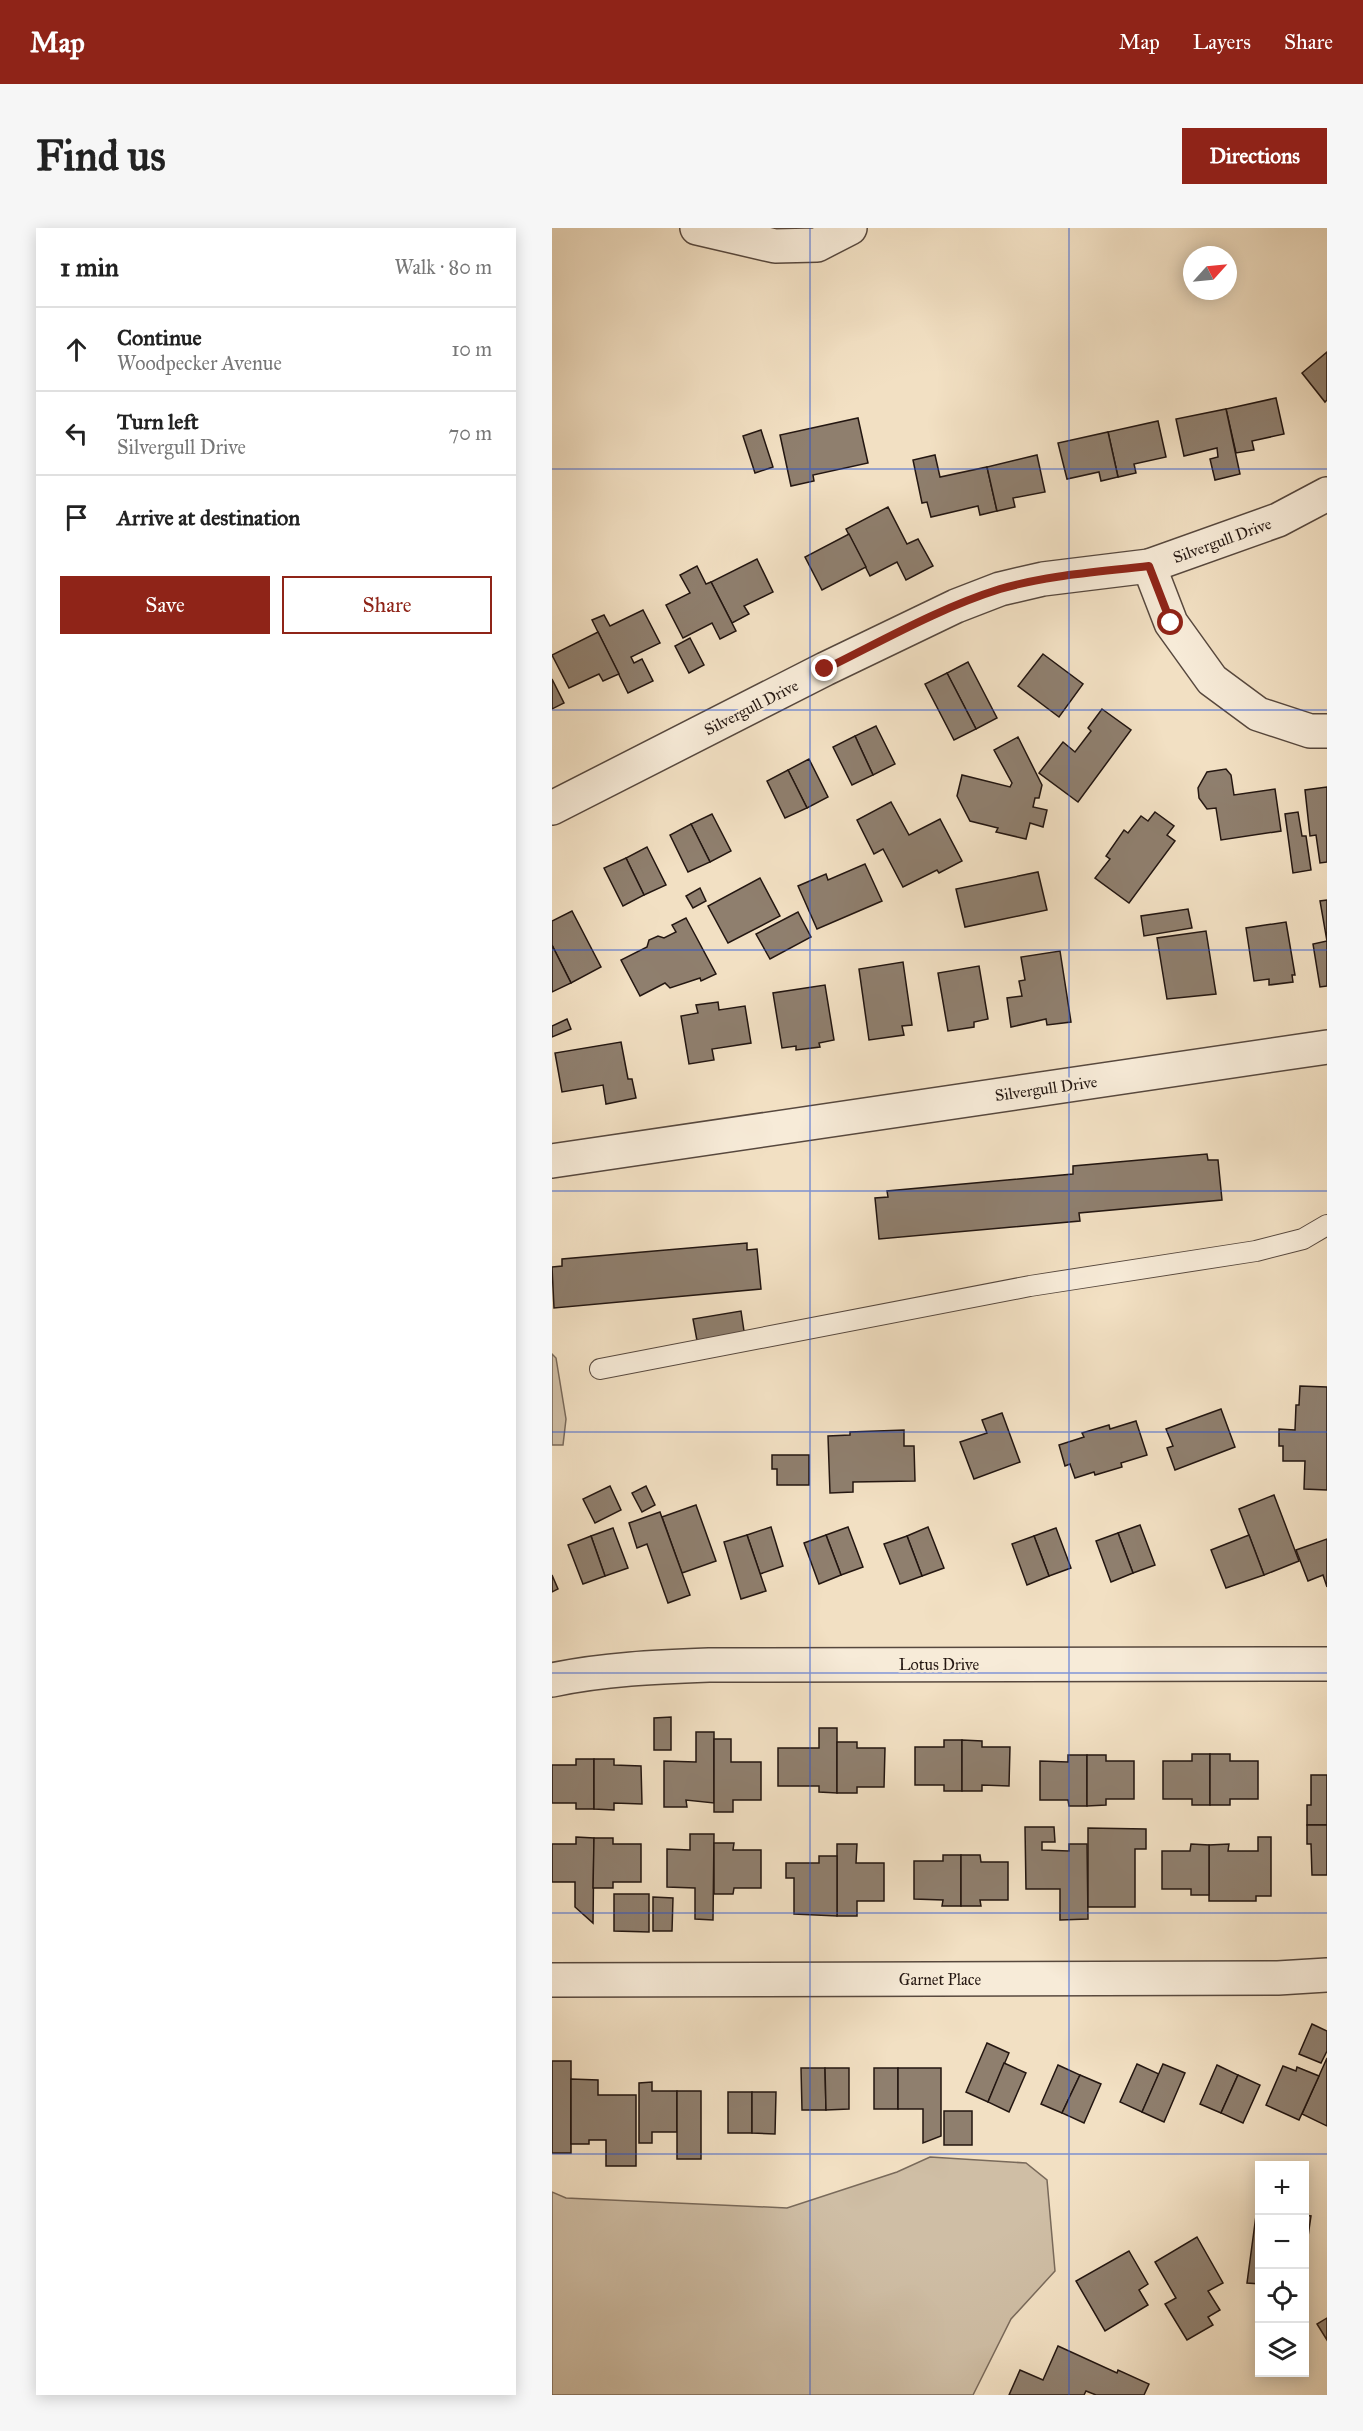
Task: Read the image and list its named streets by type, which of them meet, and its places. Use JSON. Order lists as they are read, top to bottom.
{
  "streets": {
    "street": ["Silvergull Drive", "Lotus Drive", "Garnet Place"]
  },
  "north": "top right",
  "page": {
    "header": "Map",
    "nav": ["Map", "Layers", "Share"],
    "buttons": [
      "Directions",
      ["Save", "Share"]
    ],
    "title": "Find us",
    "heading": ["1 min", "Walk · 80 m"],
    "list": [
      ["Continue", "Woodpecker Avenue", "10 m"],
      ["Turn left", "Silvergull Drive", "70 m"],
      "Arrive at destination"
    ],
    "map_buttons": ["+", "−"]
  }
}
